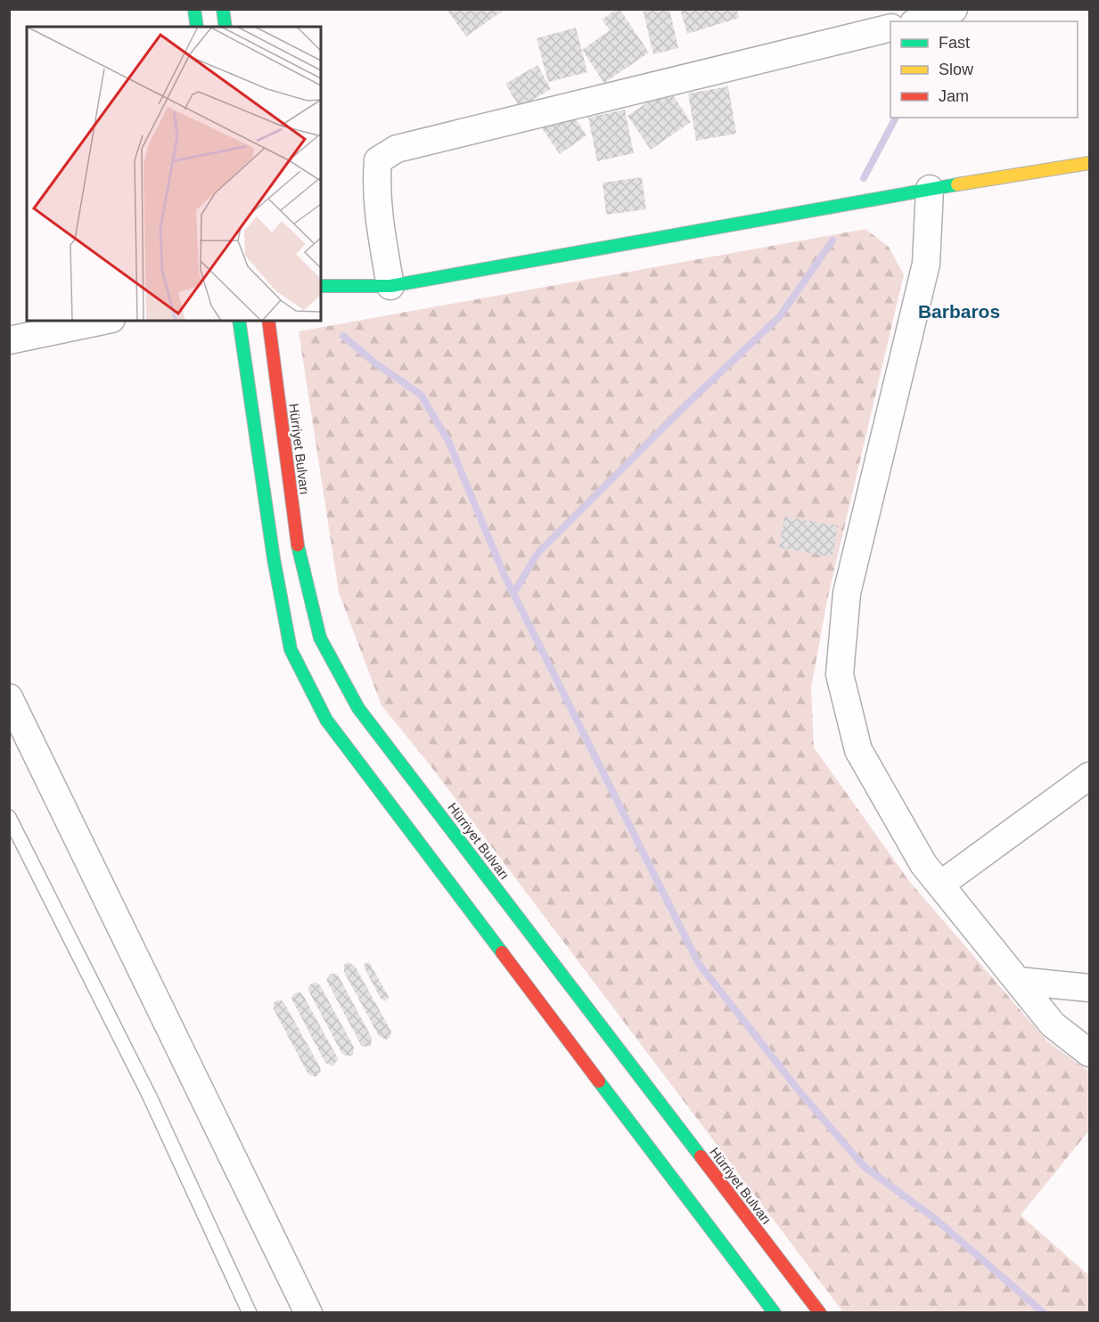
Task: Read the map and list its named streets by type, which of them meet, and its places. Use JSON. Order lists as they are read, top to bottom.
{
  "streets": {
    "main road": ["Hürriyet Bulvarı"]
  },
  "districts": ["Barbaros"],
  "legend": ["Fast", "Slow", "Jam"]
}
